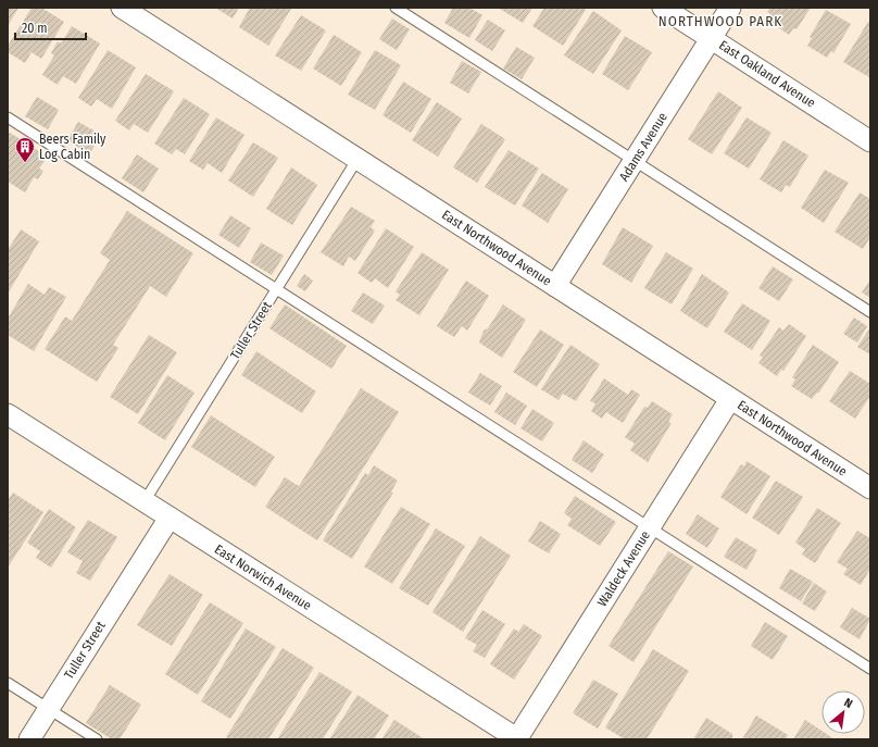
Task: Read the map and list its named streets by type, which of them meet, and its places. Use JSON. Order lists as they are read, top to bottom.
{
  "streets": {
    "street": [
      "East Oakland Avenue",
      "Adams Avenue",
      "East Northwood Avenue",
      "Tuller Street",
      "Waldeck Avenue",
      "East Norwich Avenue"
    ]
  },
  "crossings": [
    ["East Oakland Avenue", "Adams Avenue"],
    ["Adams Avenue", "East Northwood Avenue"],
    ["East Northwood Avenue", "Tuller Street"],
    ["East Northwood Avenue", "Waldeck Avenue"],
    ["Tuller Street", "East Norwich Avenue"],
    ["Waldeck Avenue", "East Norwich Avenue"]
  ],
  "districts": ["NORTHWOOD PARK"],
  "places": {
    "building": ["Beers Family Log Cabin"]
  },
  "scale_bar": "20 m",
  "north": "top right"
}
